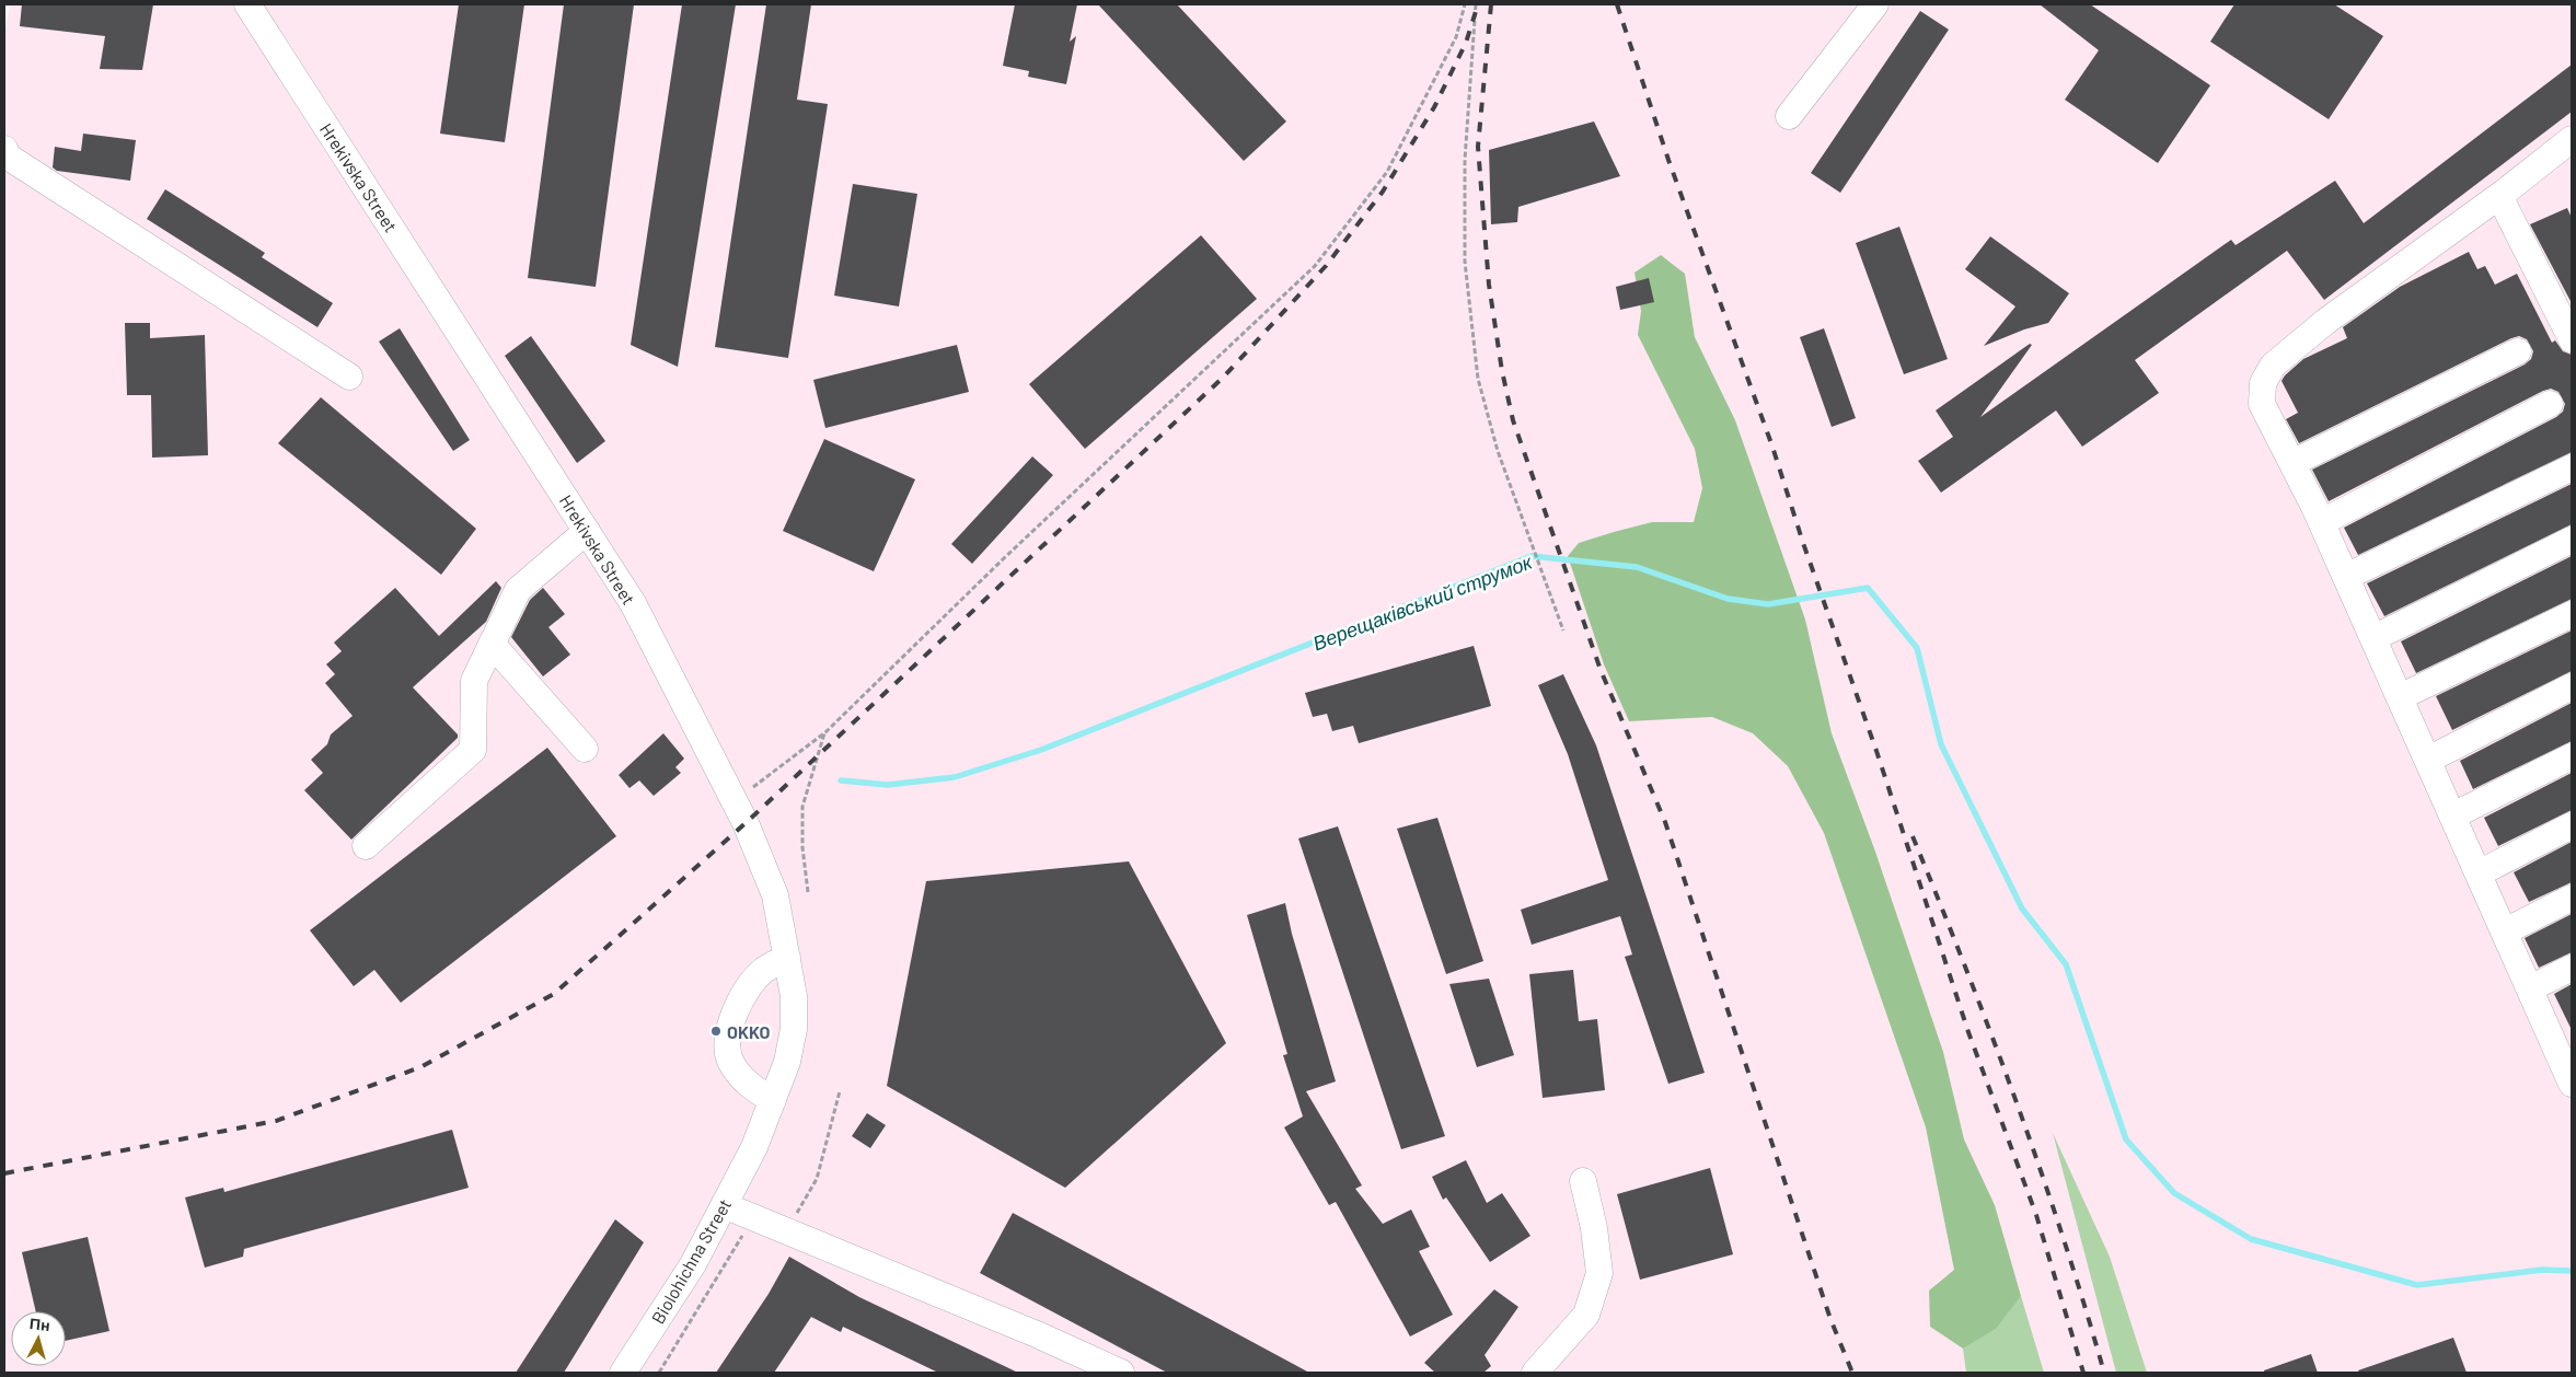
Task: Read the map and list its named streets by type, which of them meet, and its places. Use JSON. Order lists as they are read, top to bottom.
{
  "streets": {
    "street": ["Hrekivska Street", "Biolohichna Street"]
  },
  "crossings": [
    ["Hrekivska Street", "Biolohichna Street"]
  ],
  "water": ["Верещаківський струмок"],
  "places": ["OKKO"],
  "north": "top"
}
